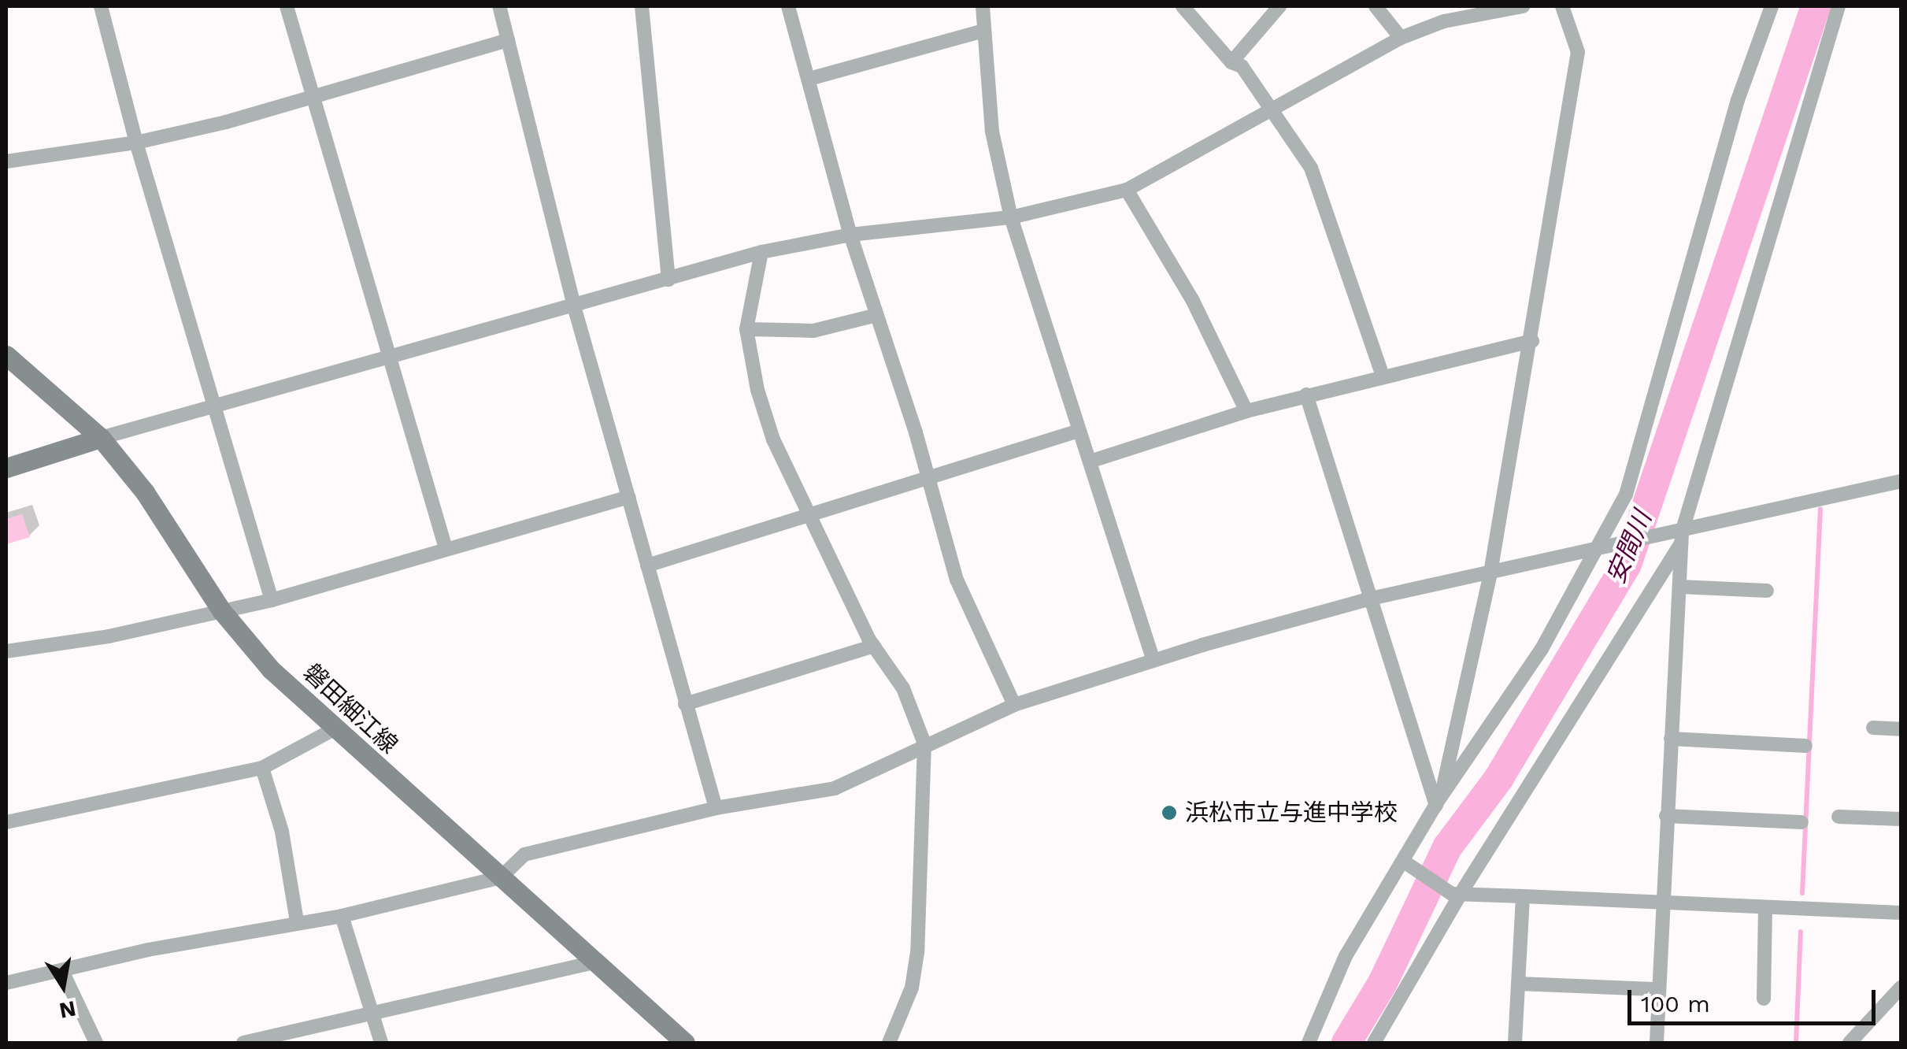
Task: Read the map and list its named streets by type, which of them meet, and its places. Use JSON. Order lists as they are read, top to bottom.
{
  "streets": {
    "main road": ["磐田細江線"]
  },
  "water": ["安間川"],
  "places": ["浜松市立与進中学校"],
  "scale_bar": "100 m",
  "north": "bottom"
}
